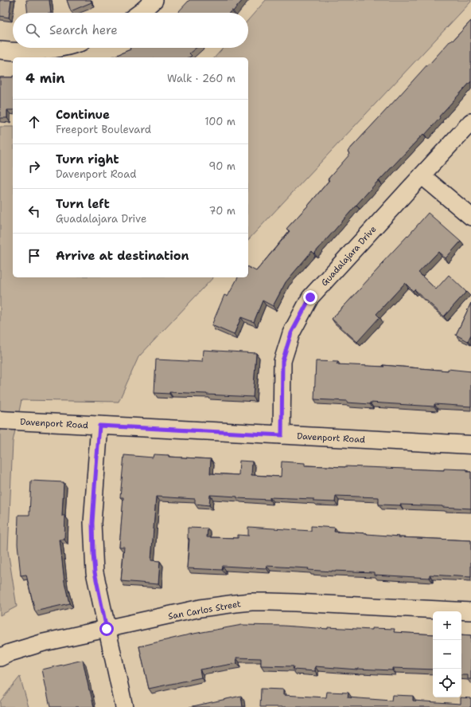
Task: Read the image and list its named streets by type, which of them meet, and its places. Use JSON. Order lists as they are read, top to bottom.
{
  "streets": {
    "street": ["Guadalajara Drive", "Davenport Road", "San Carlos Street"]
  },
  "crossings": [
    ["Guadalajara Drive", "Davenport Road"]
  ],
  "page": {
    "search": "Search here",
    "heading": ["4 min", "Walk · 260 m"],
    "list": [
      ["Continue", "Freeport Boulevard", "100 m"],
      ["Turn right", "Davenport Road", "90 m"],
      ["Turn left", "Guadalajara Drive", "70 m"],
      "Arrive at destination"
    ],
    "map_buttons": ["+", "−"]
  }
}
